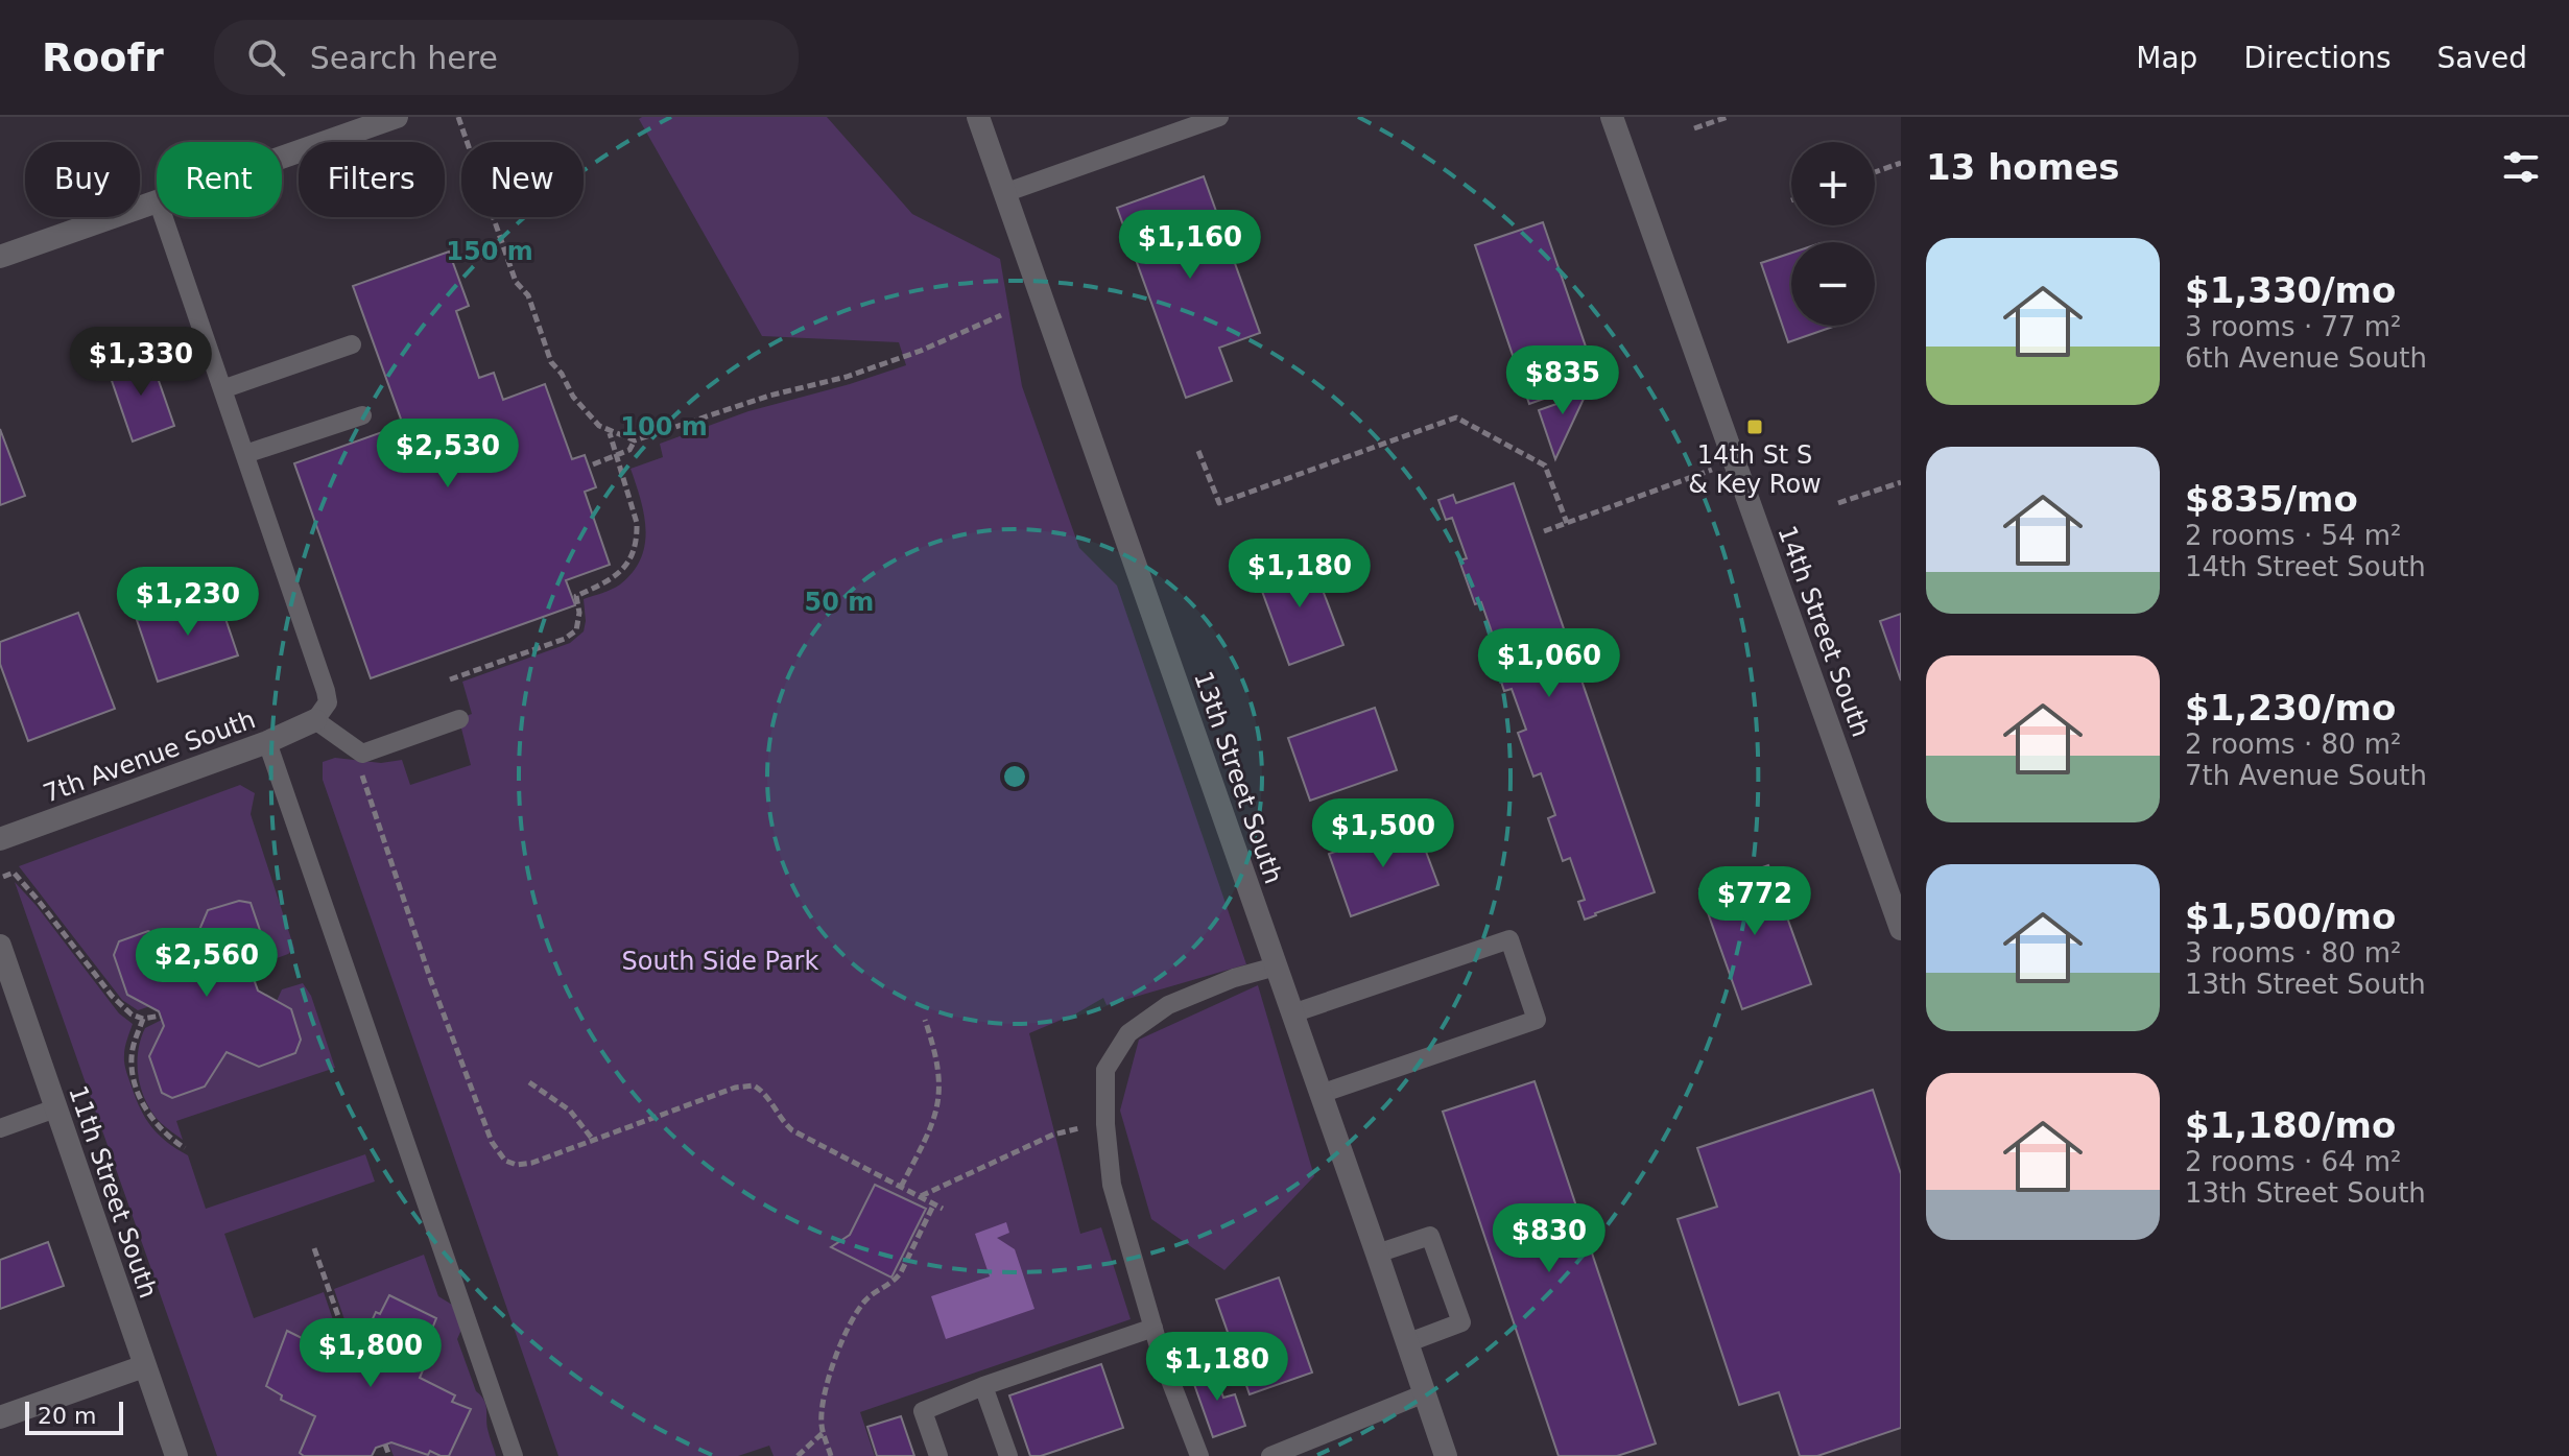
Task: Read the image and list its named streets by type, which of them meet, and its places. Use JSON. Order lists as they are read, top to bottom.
{
  "streets": {
    "street": [
      "14th Street South",
      "7th Avenue South",
      "13th Street South",
      "11th Street South"
    ]
  },
  "parks": ["South Side Park"],
  "places": {
    "transit": ["14th St S & Key Row"]
  },
  "scale_bar": "20 m",
  "page": {
    "header": "Roofr",
    "search": "Search here",
    "nav": ["Map", "Directions", "Saved"],
    "heading": "13 homes",
    "map_buttons": ["+", "−"],
    "chip": [
      "Buy",
      "Rent",
      "Filters",
      "New"
    ],
    "price": [
      "$1,160",
      "$1,330",
      "$835",
      "$2,530",
      "$1,180",
      "$1,230",
      "$1,060",
      "$1,500",
      "$772",
      "$2,560",
      "$830",
      "$1,800",
      "$1,180"
    ],
    "list": [
      {
        "name": "$1,330/mo",
        "note": "3 rooms · 77 m² · 6th Avenue South"
      },
      {
        "name": "$835/mo",
        "note": "2 rooms · 54 m² · 14th Street South"
      },
      {
        "name": "$1,230/mo",
        "note": "2 rooms · 80 m² · 7th Avenue South"
      },
      {
        "name": "$1,500/mo",
        "note": "3 rooms · 80 m² · 13th Street South"
      },
      {
        "name": "$1,180/mo",
        "note": "2 rooms · 64 m² · 13th Street South"
      }
    ],
    "scale": "20 m"
  },
  "rings": ["150 m", "100 m", "50 m"]
}
